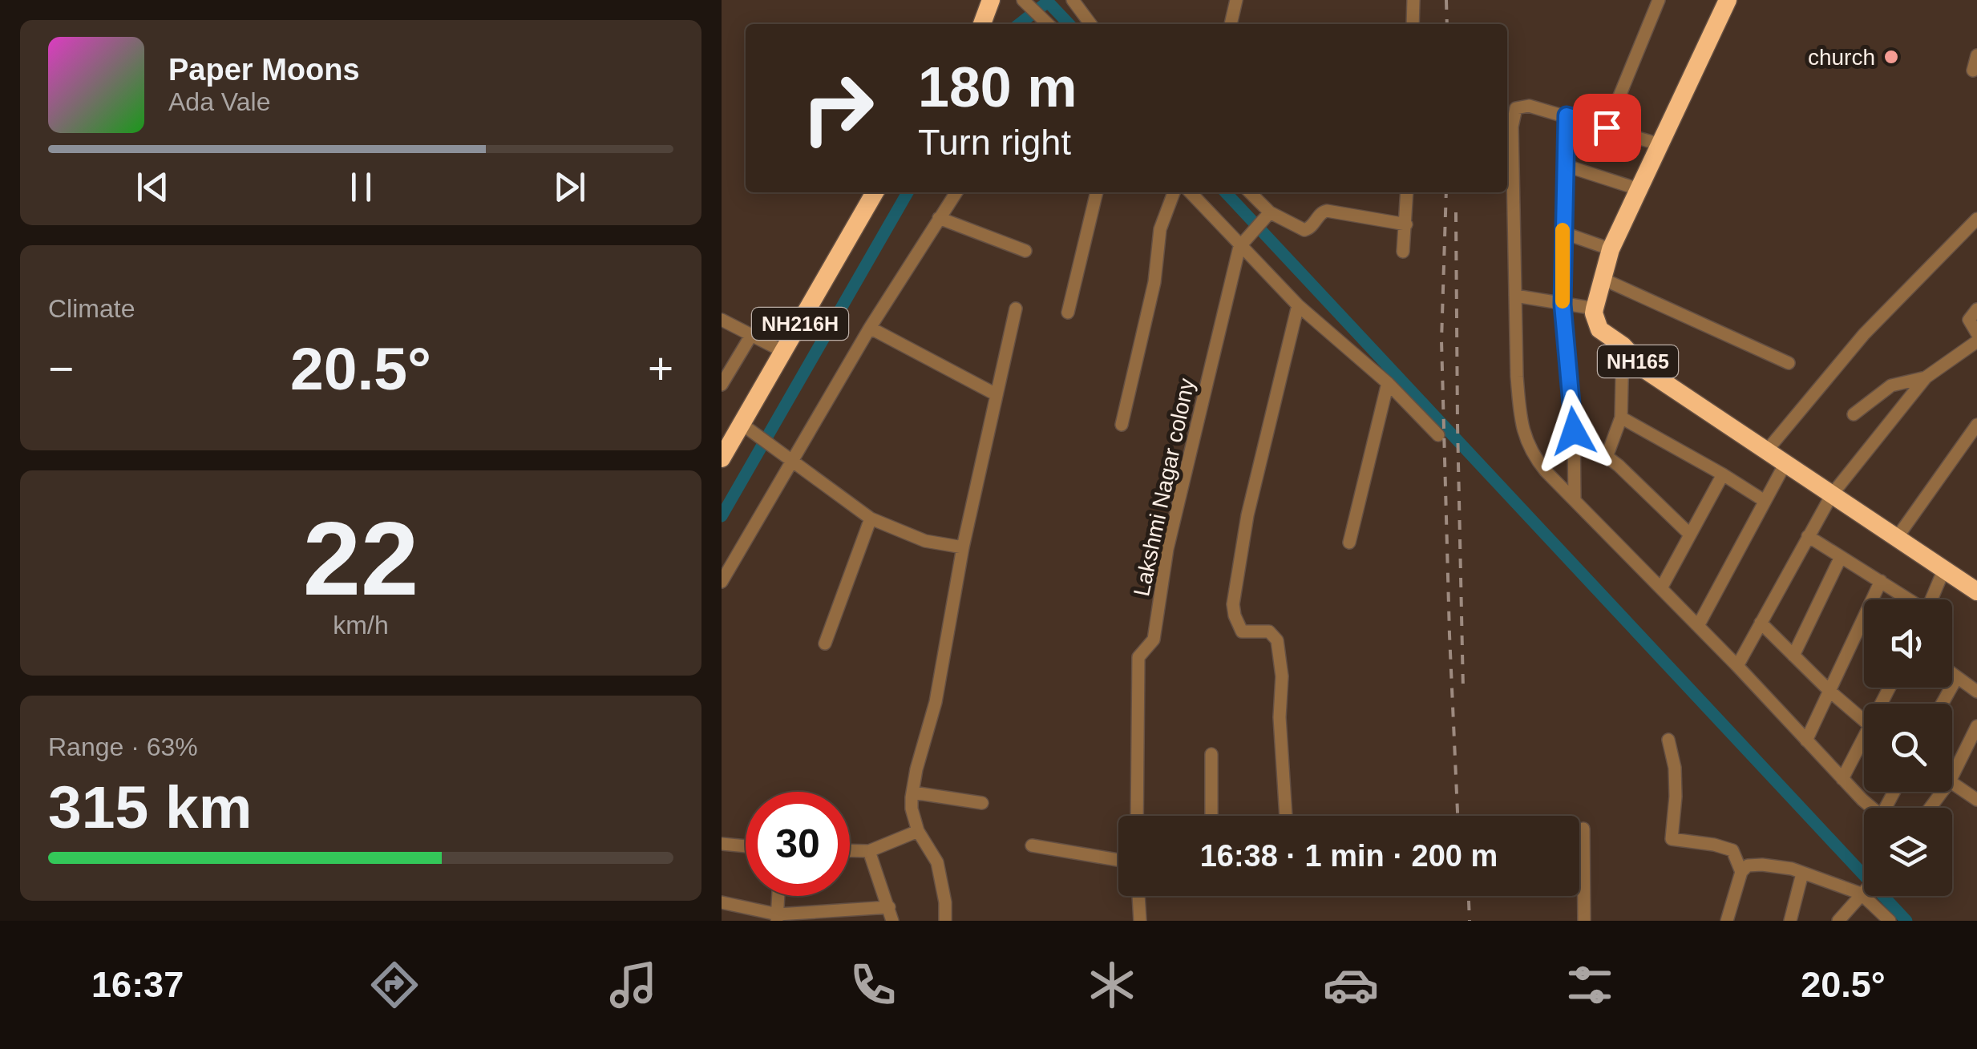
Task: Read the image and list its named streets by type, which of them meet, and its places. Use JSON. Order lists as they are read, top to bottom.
{
  "streets": {
    "highway": ["NH216H", "NH165"],
    "street": ["Lakshmi Nagar colony"]
  },
  "places": ["church"],
  "page": {
    "turn": ["180 m", "Turn right"],
    "song": ["Paper Moons", "Ada Vale"],
    "tile": [
      "Climate",
      ["22", "km/h"],
      ["Range · 63%", "315 km"]
    ],
    "heat": ["−", "20.5°", "+"],
    "limit": "30",
    "trip": "16:38 · 1 min · 200 m",
    "tabs": ["16:37", "20.5°"]
  }
}
